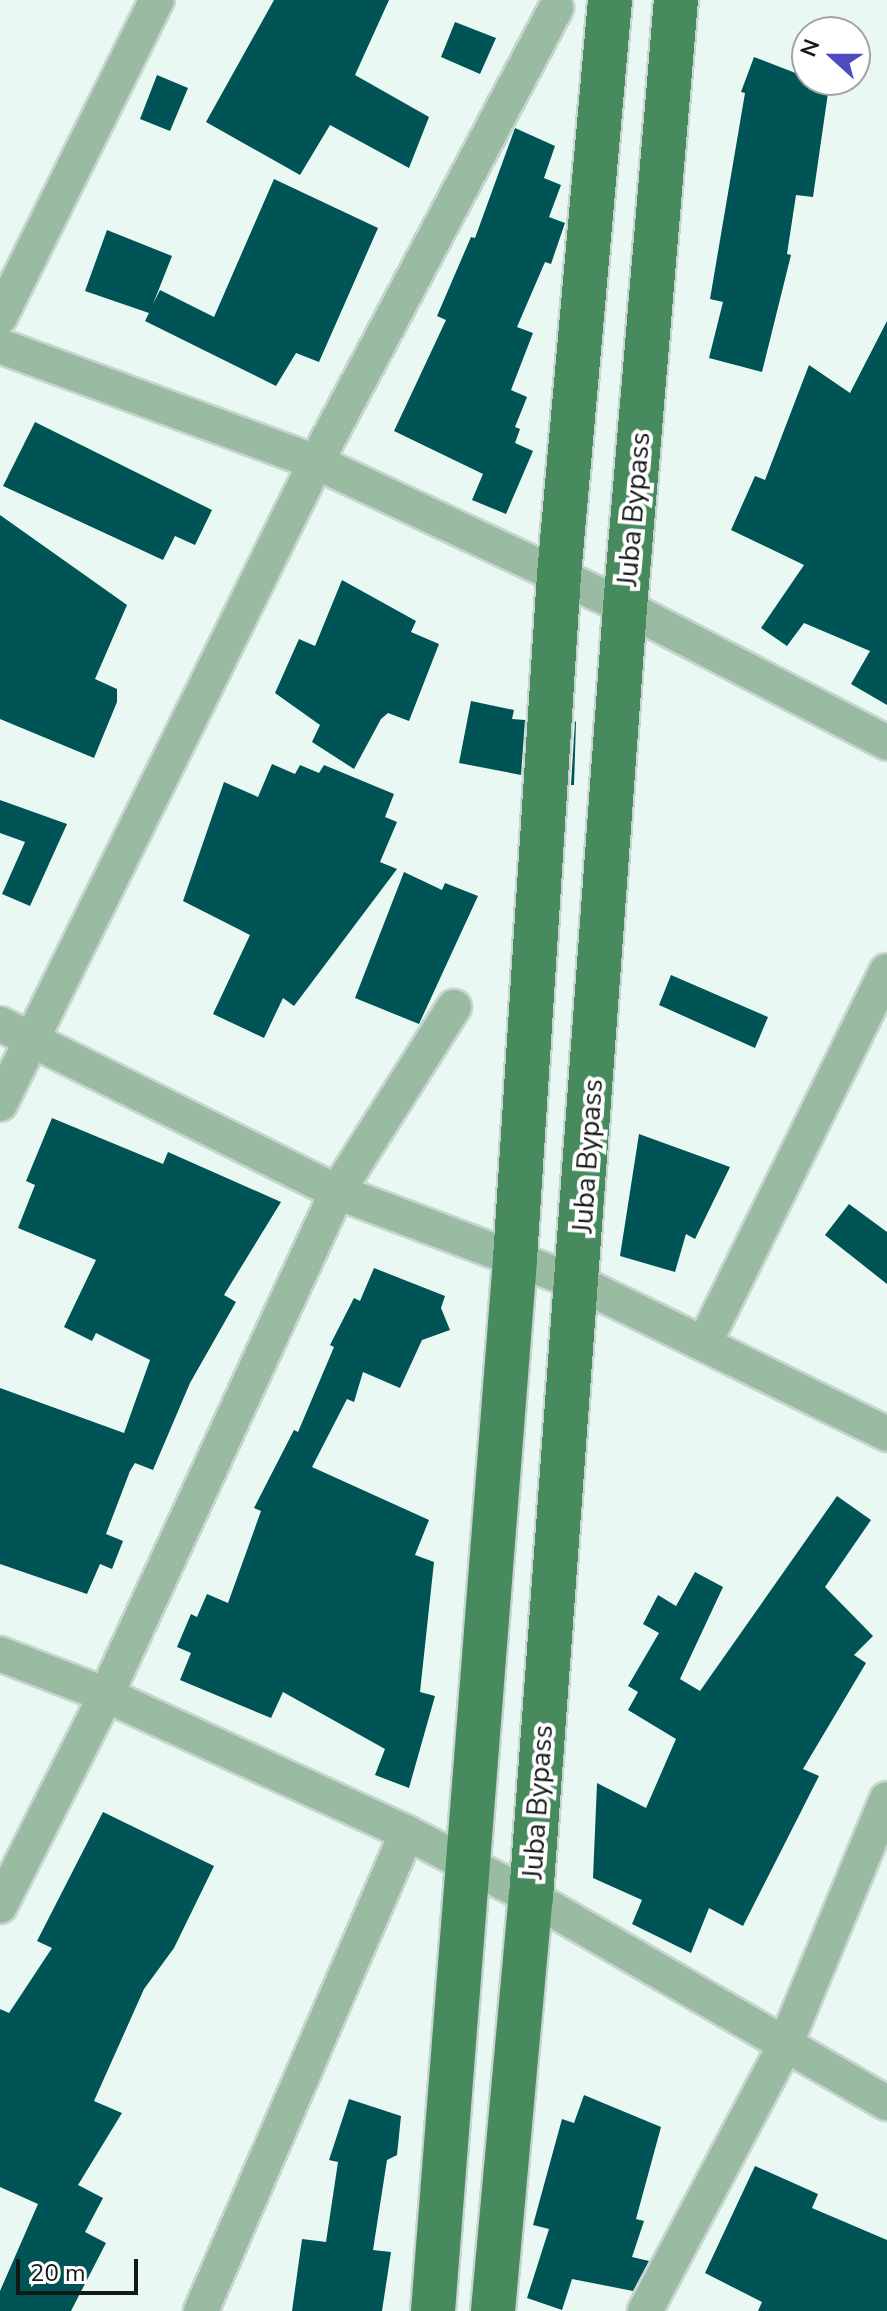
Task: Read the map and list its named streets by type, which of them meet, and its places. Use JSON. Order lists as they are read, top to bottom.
{
  "streets": {
    "main road": ["Juba Bypass"]
  },
  "scale_bar": "20 m",
  "north": "left"
}
